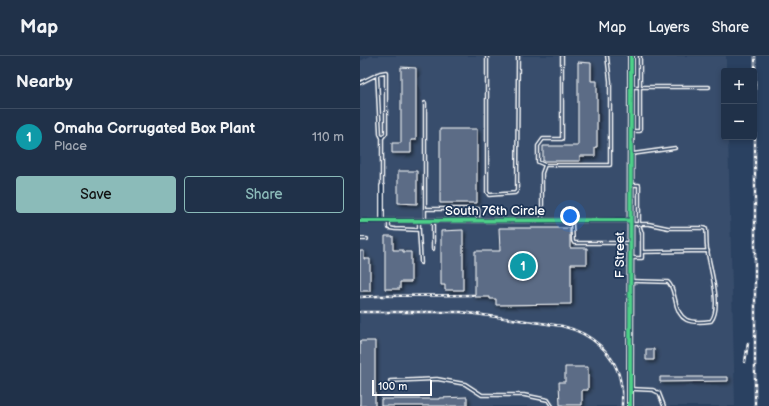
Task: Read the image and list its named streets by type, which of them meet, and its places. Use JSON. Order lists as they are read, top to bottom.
{
  "streets": {
    "street": ["South 76th Circle", "F Street"]
  },
  "crossings": [
    ["South 76th Circle", "F Street"]
  ],
  "scale_bar": "100 m",
  "page": {
    "header": "Map",
    "nav": ["Map", "Layers", "Share"],
    "heading": "Nearby",
    "map_buttons": ["+", "−"],
    "list": [
      {
        "mark": "1",
        "name": "Omaha Corrugated Box Plant",
        "note": "Place",
        "value": "110 m"
      }
    ],
    "buttons": ["Save", "Share"],
    "pins": "1",
    "scale": "100 m"
  }
}
